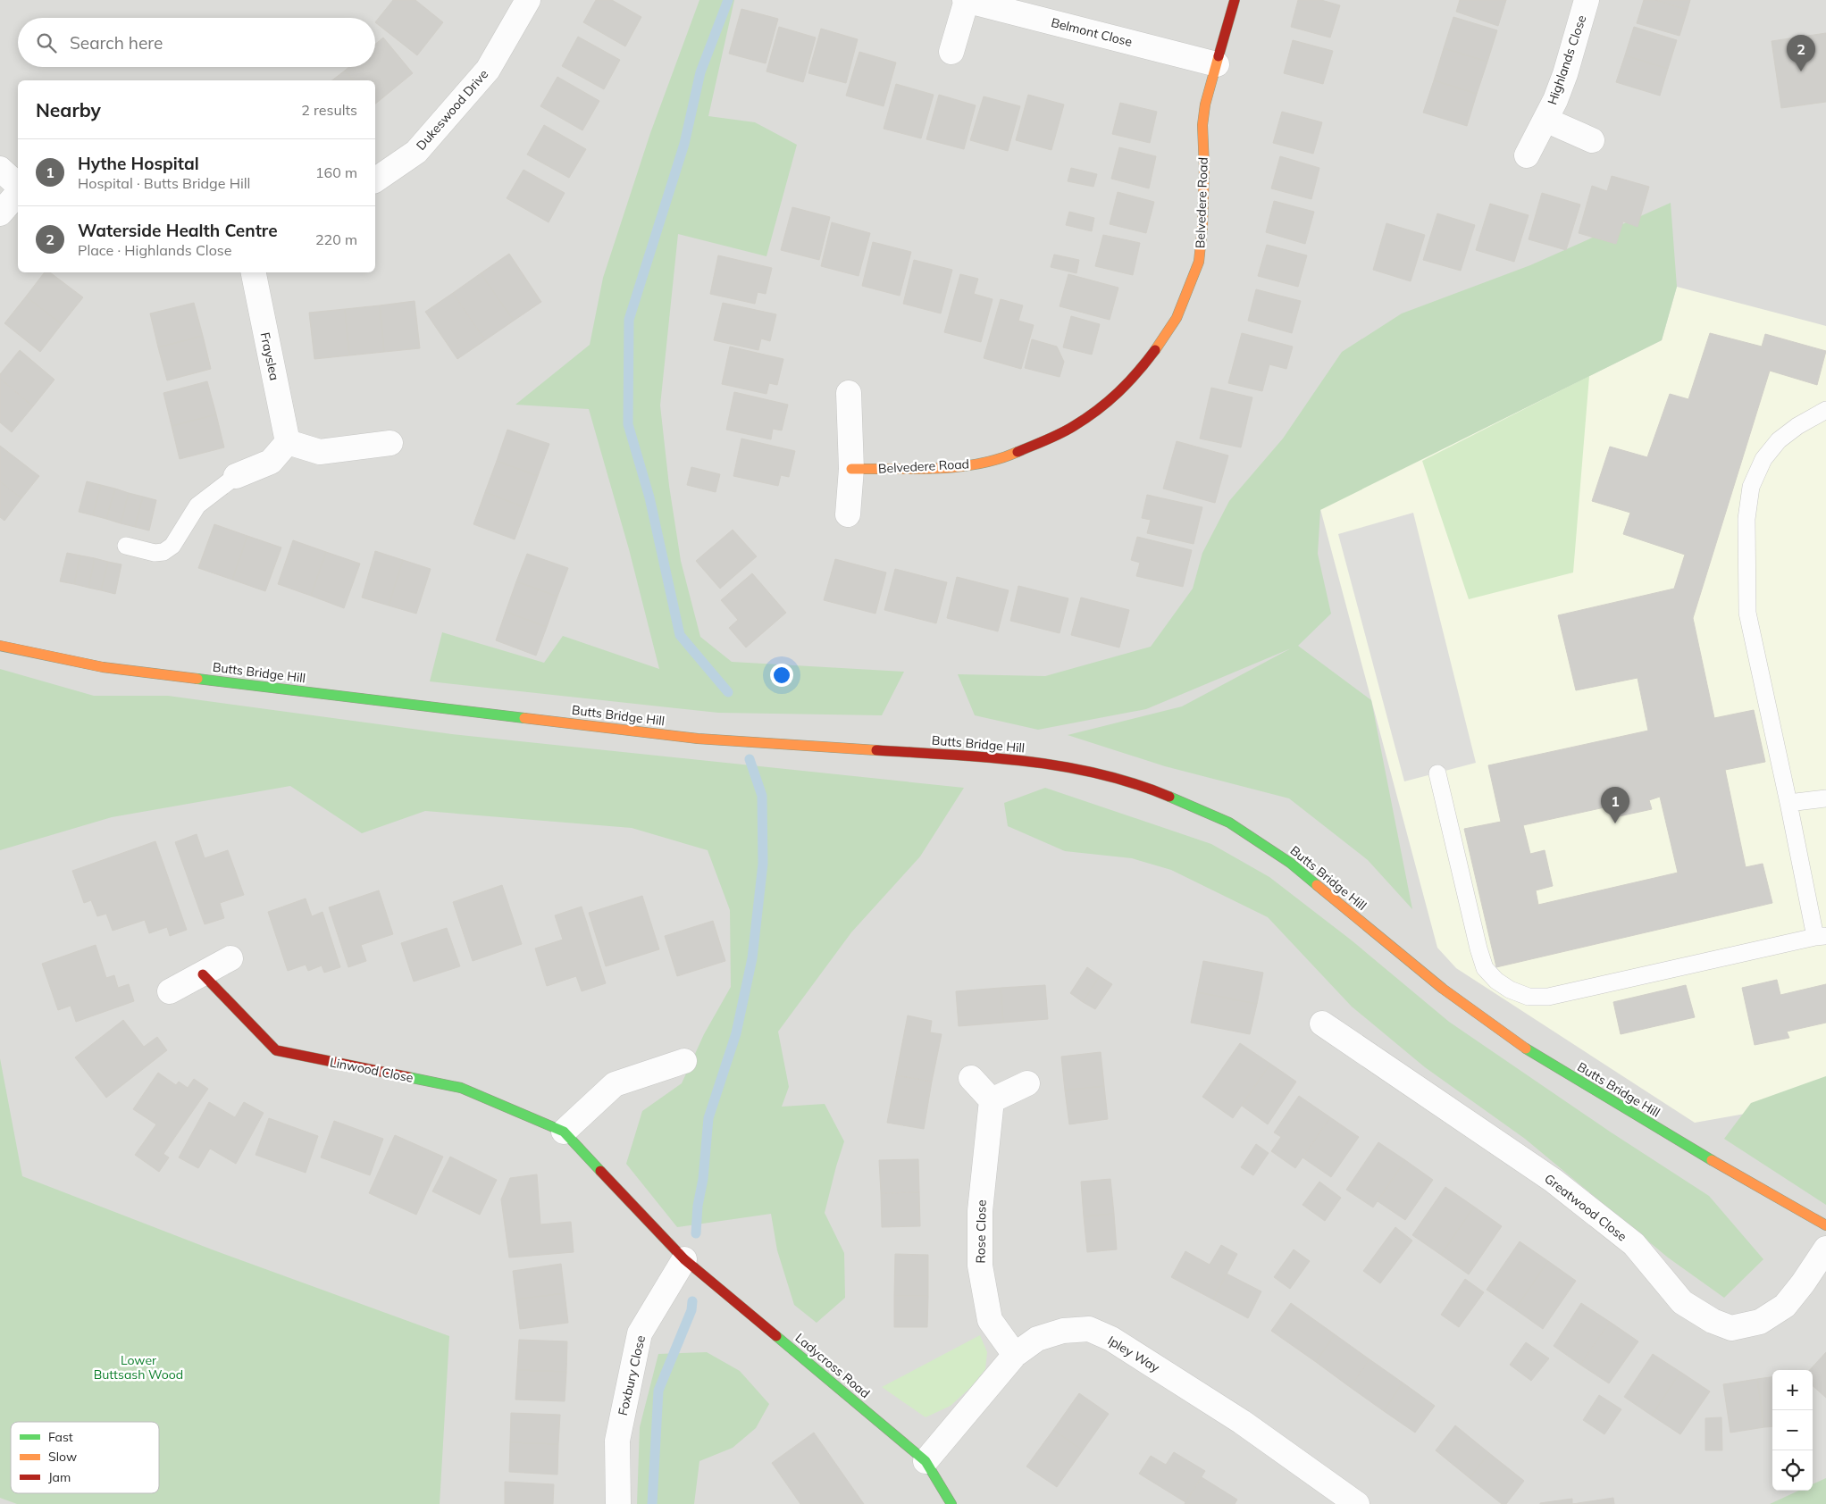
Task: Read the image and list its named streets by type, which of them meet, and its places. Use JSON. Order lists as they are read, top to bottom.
{
  "streets": {
    "street": [
      "Belmont Close",
      "Highlands Close",
      "Dukeswood Drive",
      "Belvedere Road",
      "Frayslea",
      "Butts Bridge Hill",
      "Linwood Close",
      "Greatwood Close",
      "Rose Close",
      "Ipley Way",
      "Ladycross Road",
      "Foxbury Close"
    ]
  },
  "crossings": [
    ["Belmont Close", "Belvedere Road"],
    ["Linwood Close", "Ladycross Road"],
    ["Linwood Close", "Foxbury Close"],
    ["Rose Close", "Ipley Way"],
    ["Ipley Way", "Ladycross Road"],
    ["Ladycross Road", "Foxbury Close"]
  ],
  "parks": ["Lower Buttsash Wood"],
  "legend": ["Fast", "Slow", "Jam"],
  "page": {
    "search": "Search here",
    "pins": ["2", "1"],
    "heading": ["Nearby", "2 results"],
    "list": [
      {
        "mark": "1",
        "name": "Hythe Hospital",
        "note": "Hospital · Butts Bridge Hill",
        "value": "160 m"
      },
      {
        "mark": "2",
        "name": "Waterside Health Centre",
        "note": "Place · Highlands Close",
        "value": "220 m"
      }
    ],
    "map_buttons": ["+", "−"]
  }
}
